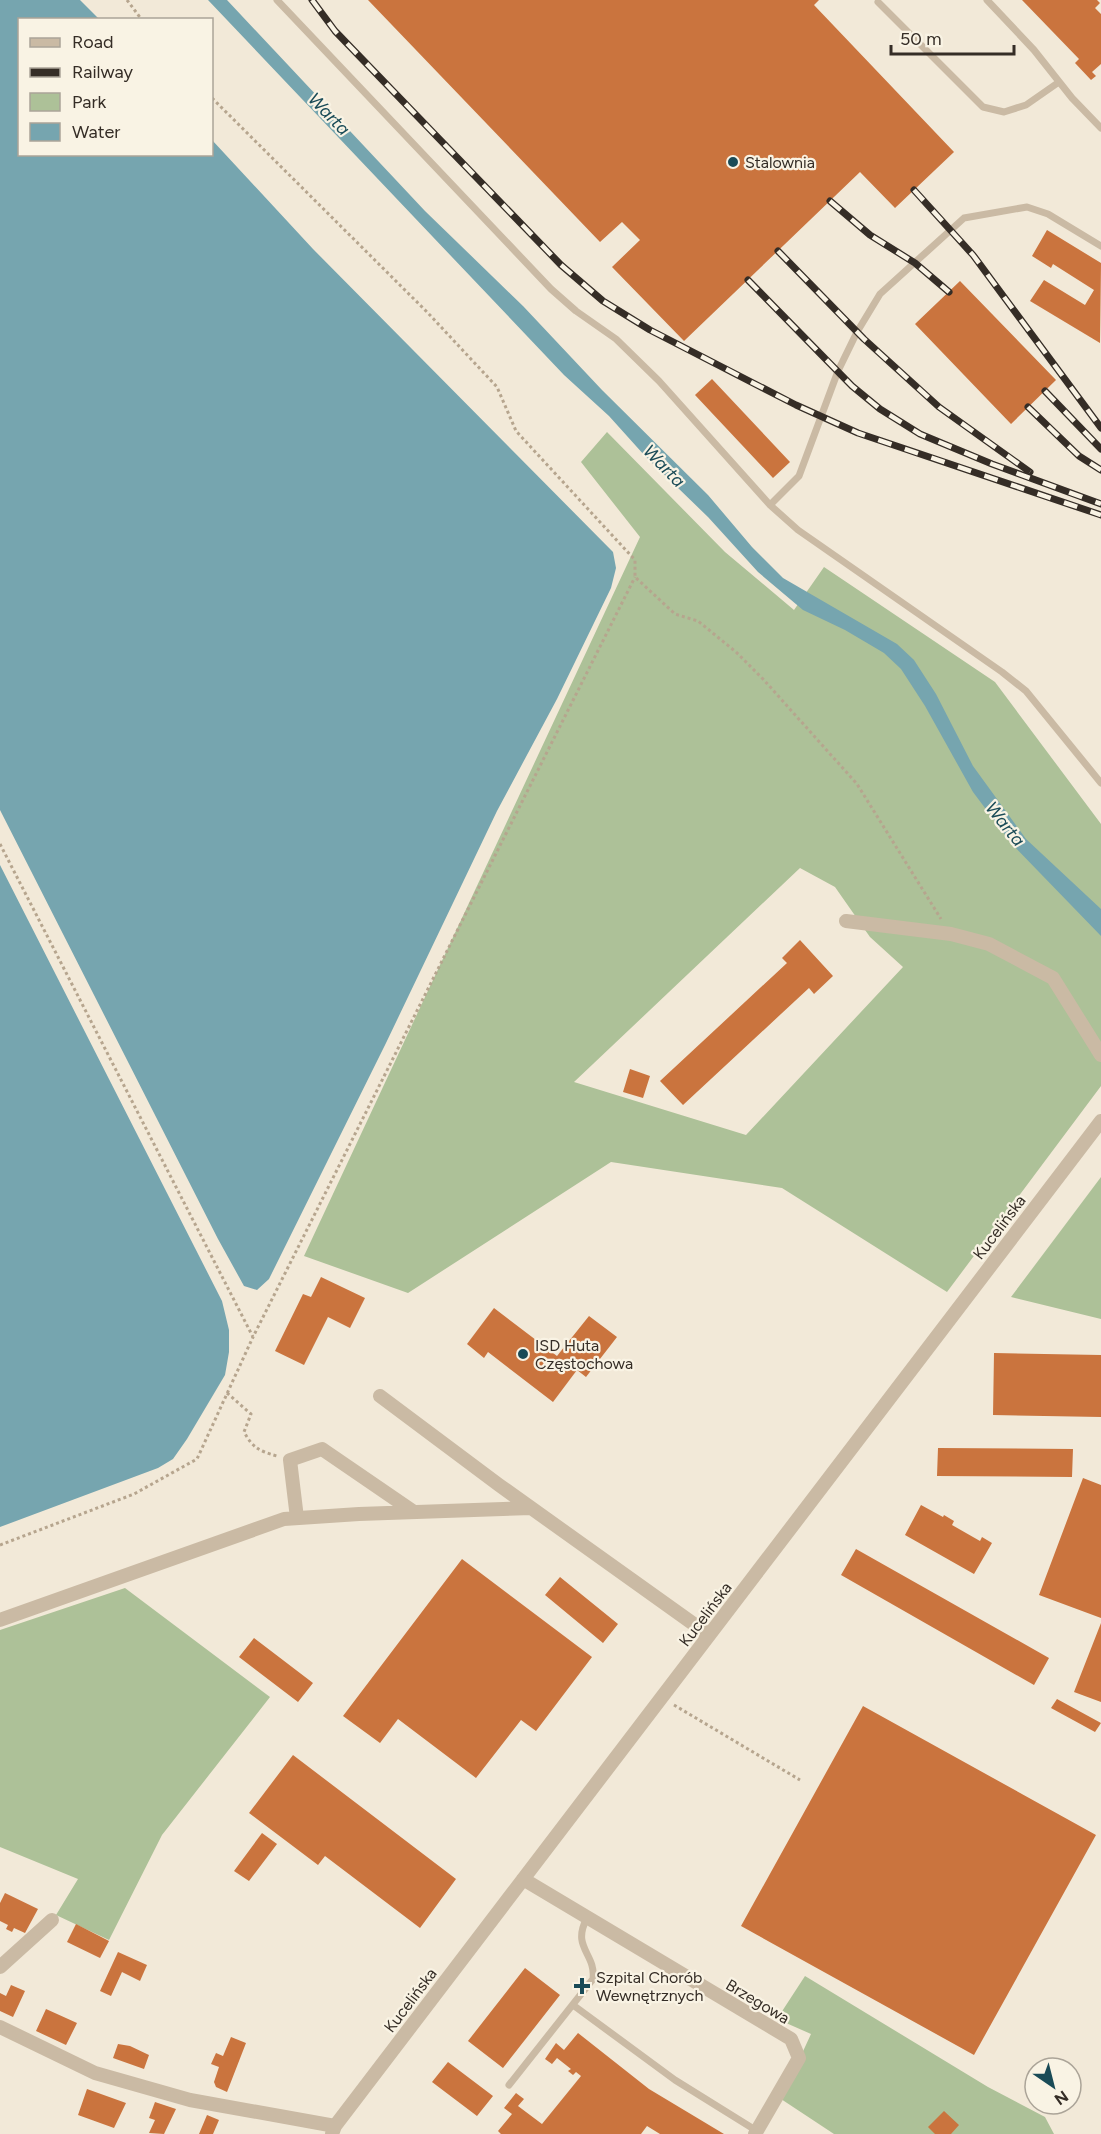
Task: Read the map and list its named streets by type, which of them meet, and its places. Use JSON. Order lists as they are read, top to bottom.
{
  "streets": {
    "street": ["Kucelińska", "Brzegowa"]
  },
  "crossings": [
    ["Kucelińska", "Brzegowa"]
  ],
  "water": ["Warta"],
  "places": {
    "other": ["Stalownia", "ISD Huta Częstochowa"],
    "health": ["Szpital Chorób Wewnętrznych"]
  },
  "legend": [
    "Road",
    "Railway",
    "Park",
    "Water"
  ],
  "scale_bar": "50 m",
  "north": "bottom right"
}
